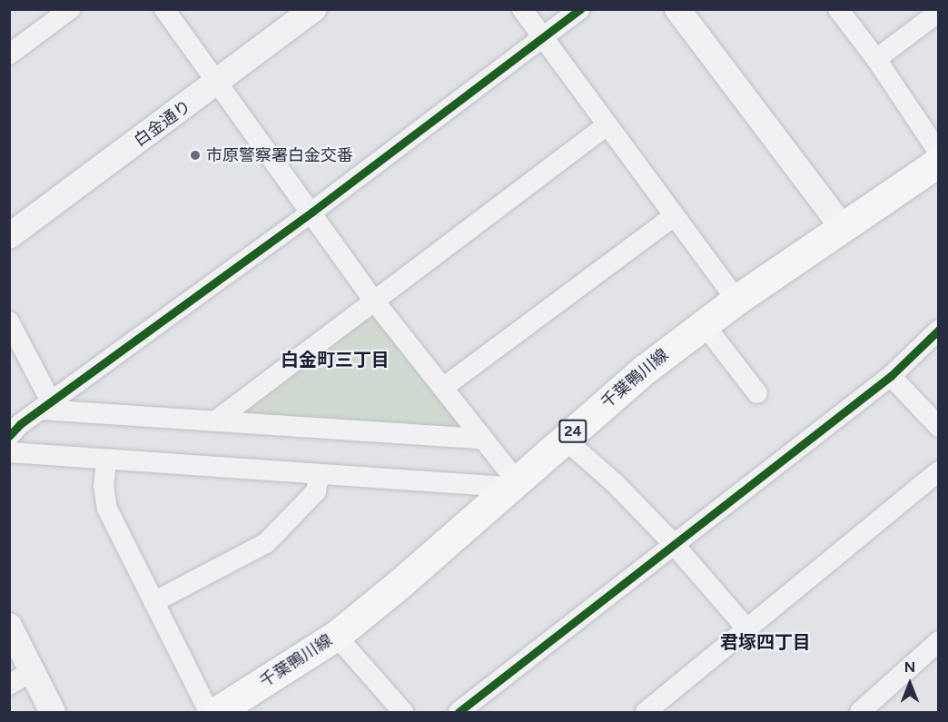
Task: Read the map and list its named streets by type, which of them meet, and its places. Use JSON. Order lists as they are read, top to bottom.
{
  "streets": {
    "main road": ["千葉鴨川線", "24"],
    "street": ["白金通り"]
  },
  "districts": ["白金町三丁目", "君塚四丁目"],
  "places": ["市原警察署白金交番"],
  "north": "top"
}
